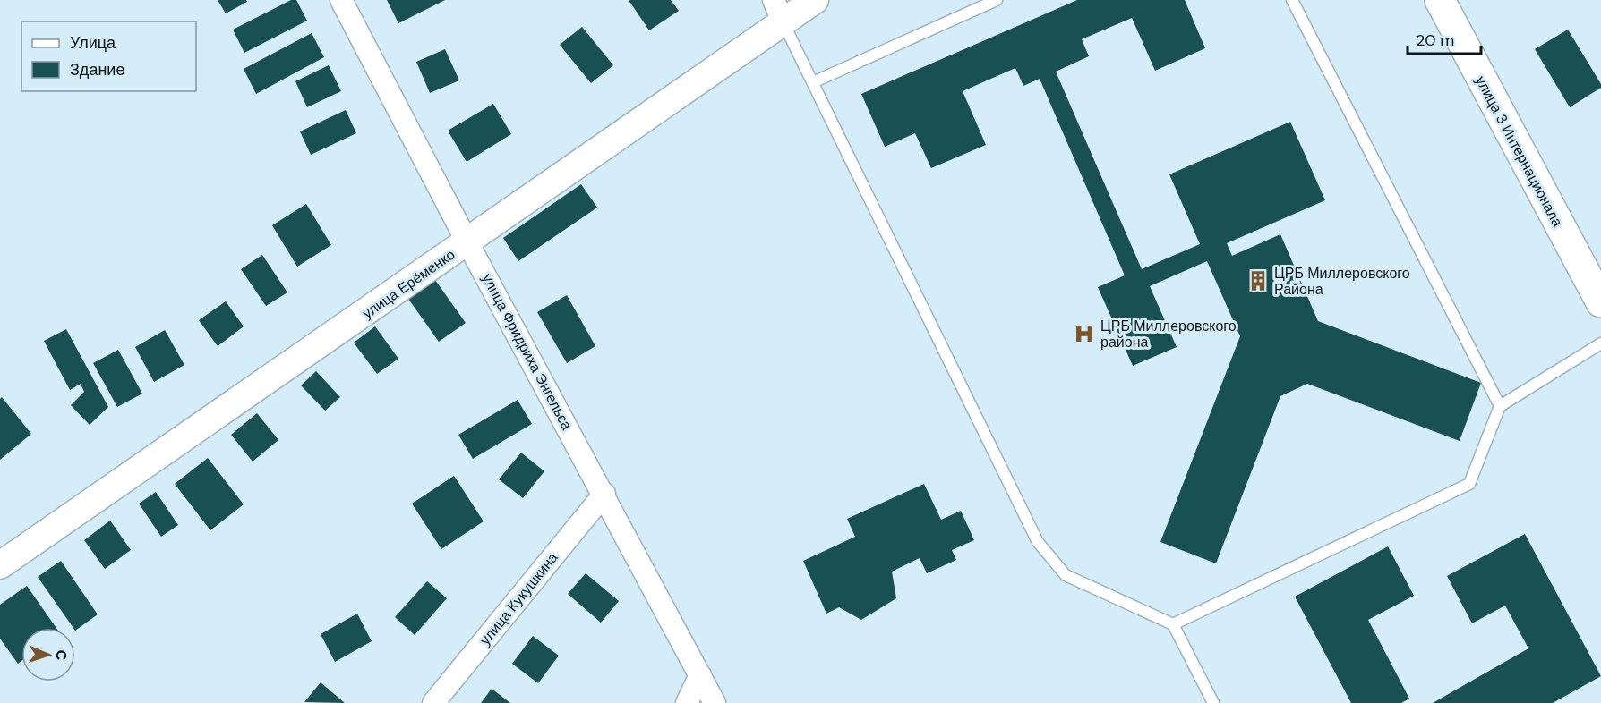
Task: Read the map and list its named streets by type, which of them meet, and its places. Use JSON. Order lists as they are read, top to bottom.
{
  "streets": {
    "main road": ["улица 3 Интернационала"],
    "street": ["улица Ерёменко", "улица Фридриха Энгельса", "улица Кукушкина"]
  },
  "crossings": [
    ["улица Ерёменко", "улица Фридриха Энгельса"],
    ["улица Фридриха Энгельса", "улица Кукушкина"]
  ],
  "places": {
    "building": ["ЦРБ Миллеровского Района"],
    "hospital": ["ЦРБ Миллеровского района"]
  },
  "legend": ["Улица", "Здание"],
  "scale_bar": "20 m",
  "north": "right"
}
